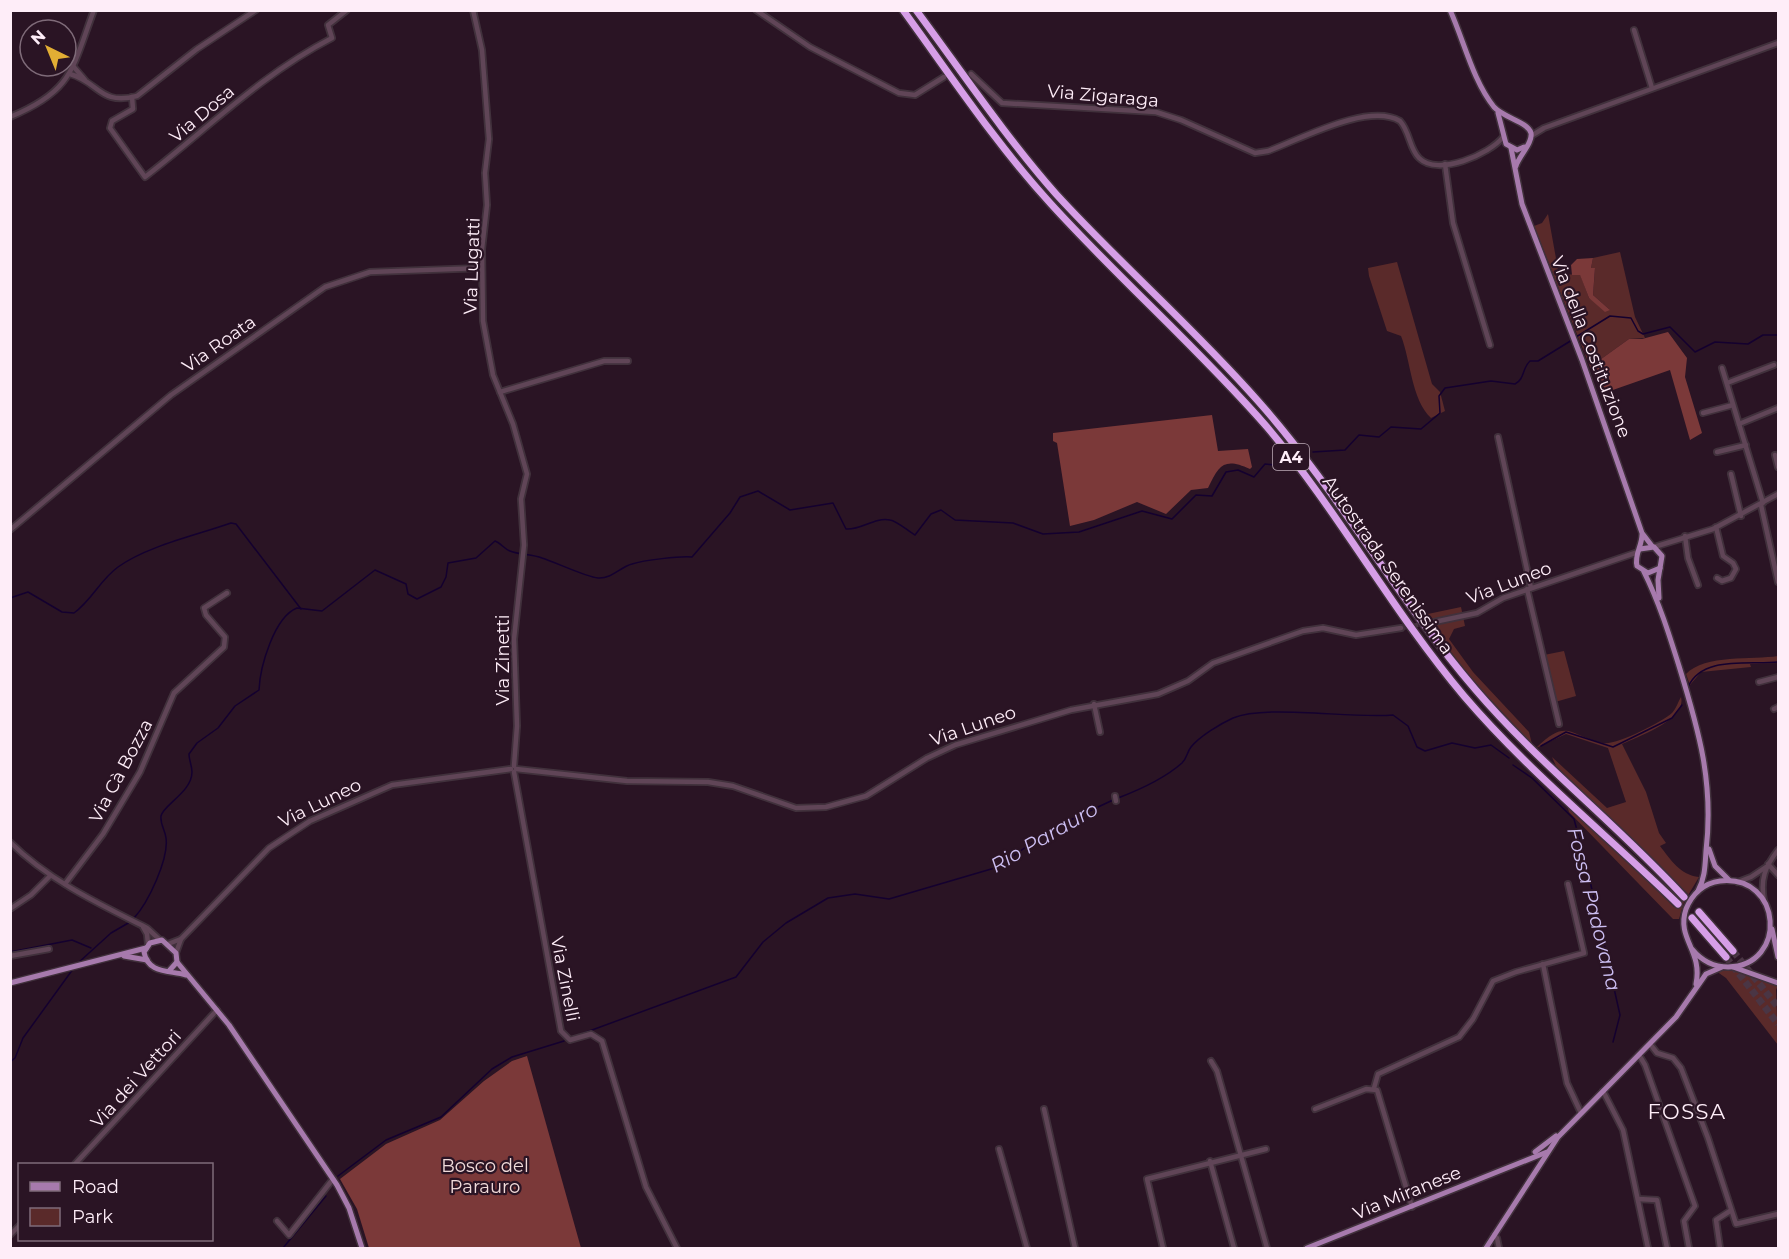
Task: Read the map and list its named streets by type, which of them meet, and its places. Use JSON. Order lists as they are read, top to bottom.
{
  "streets": {
    "highway": ["A4", "Autostrada Serenissima"],
    "main road": ["Via della Costituzione", "Via Miranese"],
    "street": [
      "Via Zigaraga",
      "Via Dosa",
      "Via Lugatti",
      "Via Roata",
      "Via Luneo",
      "Via Zinetti",
      "Via Cà Bozza",
      "Via Zinelli",
      "Via dei Vettori"
    ]
  },
  "crossings": [
    ["Via Lugatti", "Via Roata"],
    ["Via Lugatti", "Via Zinetti"],
    ["Via della Costituzione", "Via Luneo"],
    ["Via Luneo", "Via Zinetti"],
    ["Via Luneo", "Via Zinelli"],
    ["Via Zinetti", "Via Zinelli"]
  ],
  "districts": ["FOSSA"],
  "water": ["Rio Parauro", "Fossa Padovana"],
  "parks": ["Bosco del Parauro"],
  "legend": ["Road", "Park"],
  "north": "top left"
}
